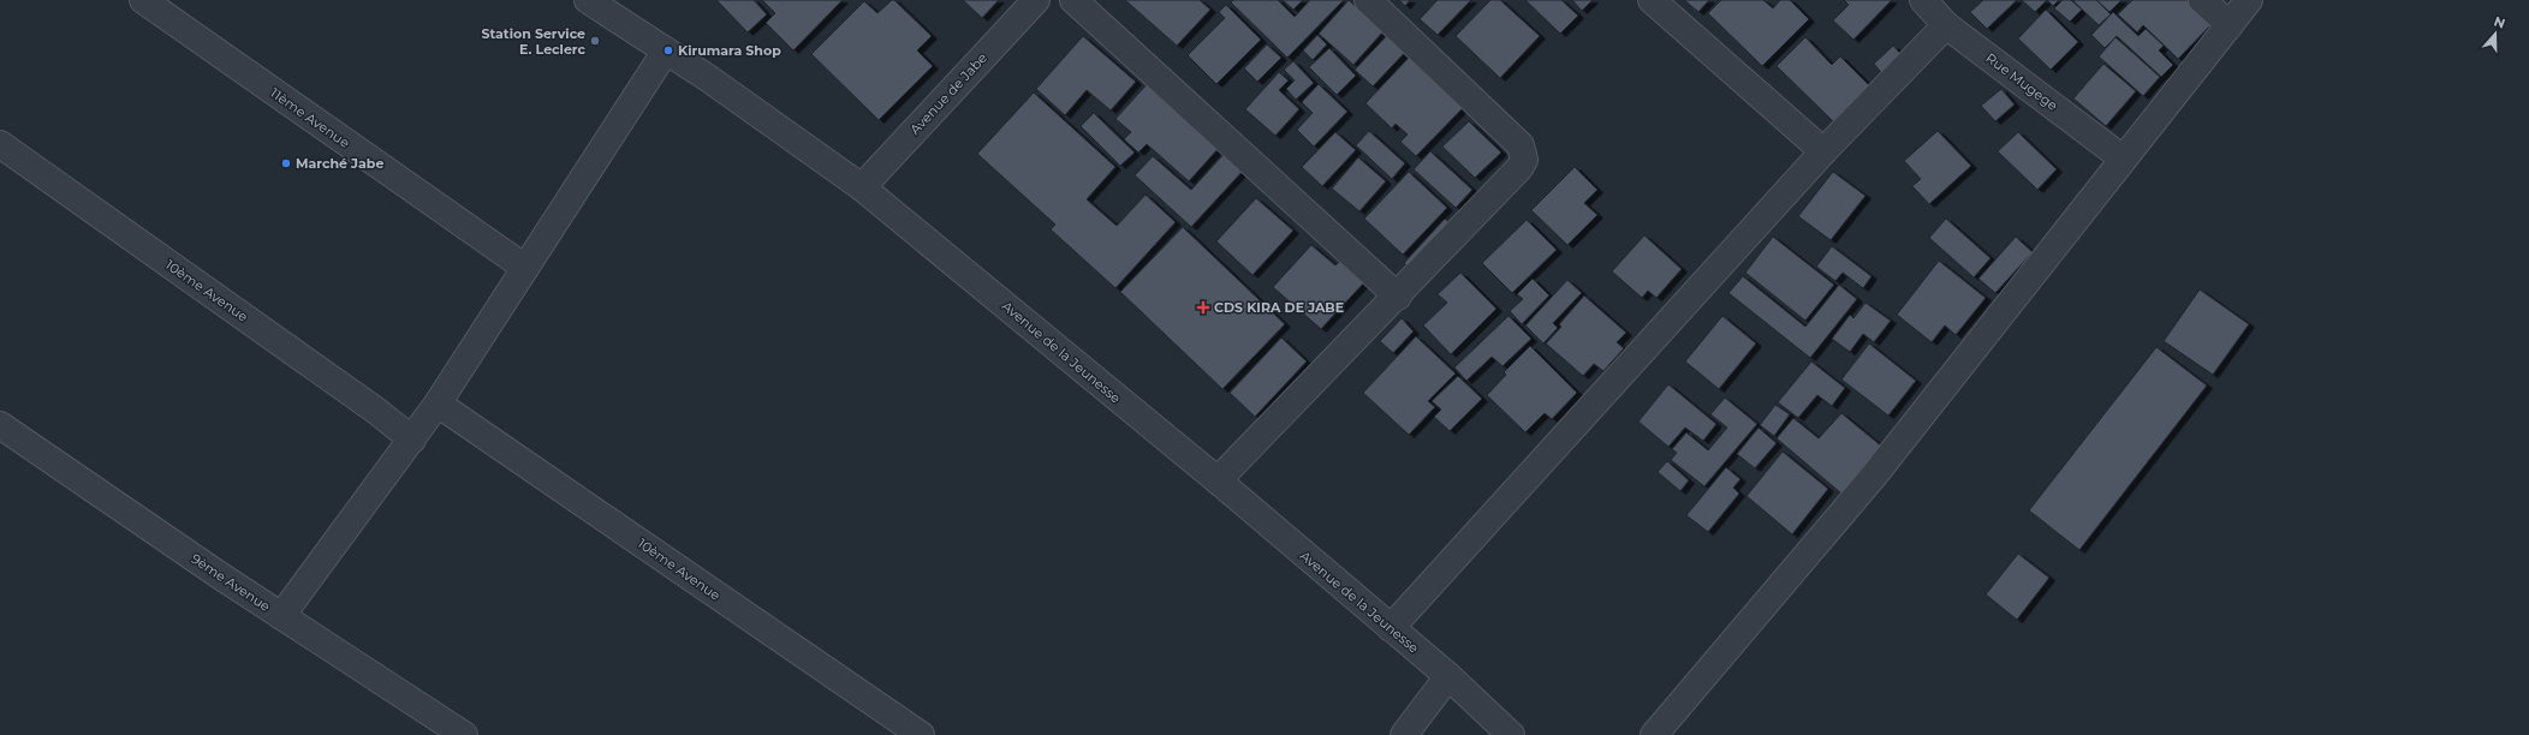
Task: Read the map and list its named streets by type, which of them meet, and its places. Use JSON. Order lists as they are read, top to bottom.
{
  "streets": {
    "street": [
      "Rue Mugege",
      "Avenue de Jabe",
      "11ème Avenue",
      "10ème Avenue",
      "Avenue de la Jeunesse",
      "9ème Avenue"
    ]
  },
  "crossings": [
    ["Avenue de Jabe", "Avenue de la Jeunesse"]
  ],
  "places": {
    "other": ["Station Service E. Leclerc", "Kirumara Shop", "Marché Jabe"],
    "health": ["CDS KIRA DE JABE"]
  },
  "north": "top"
}
